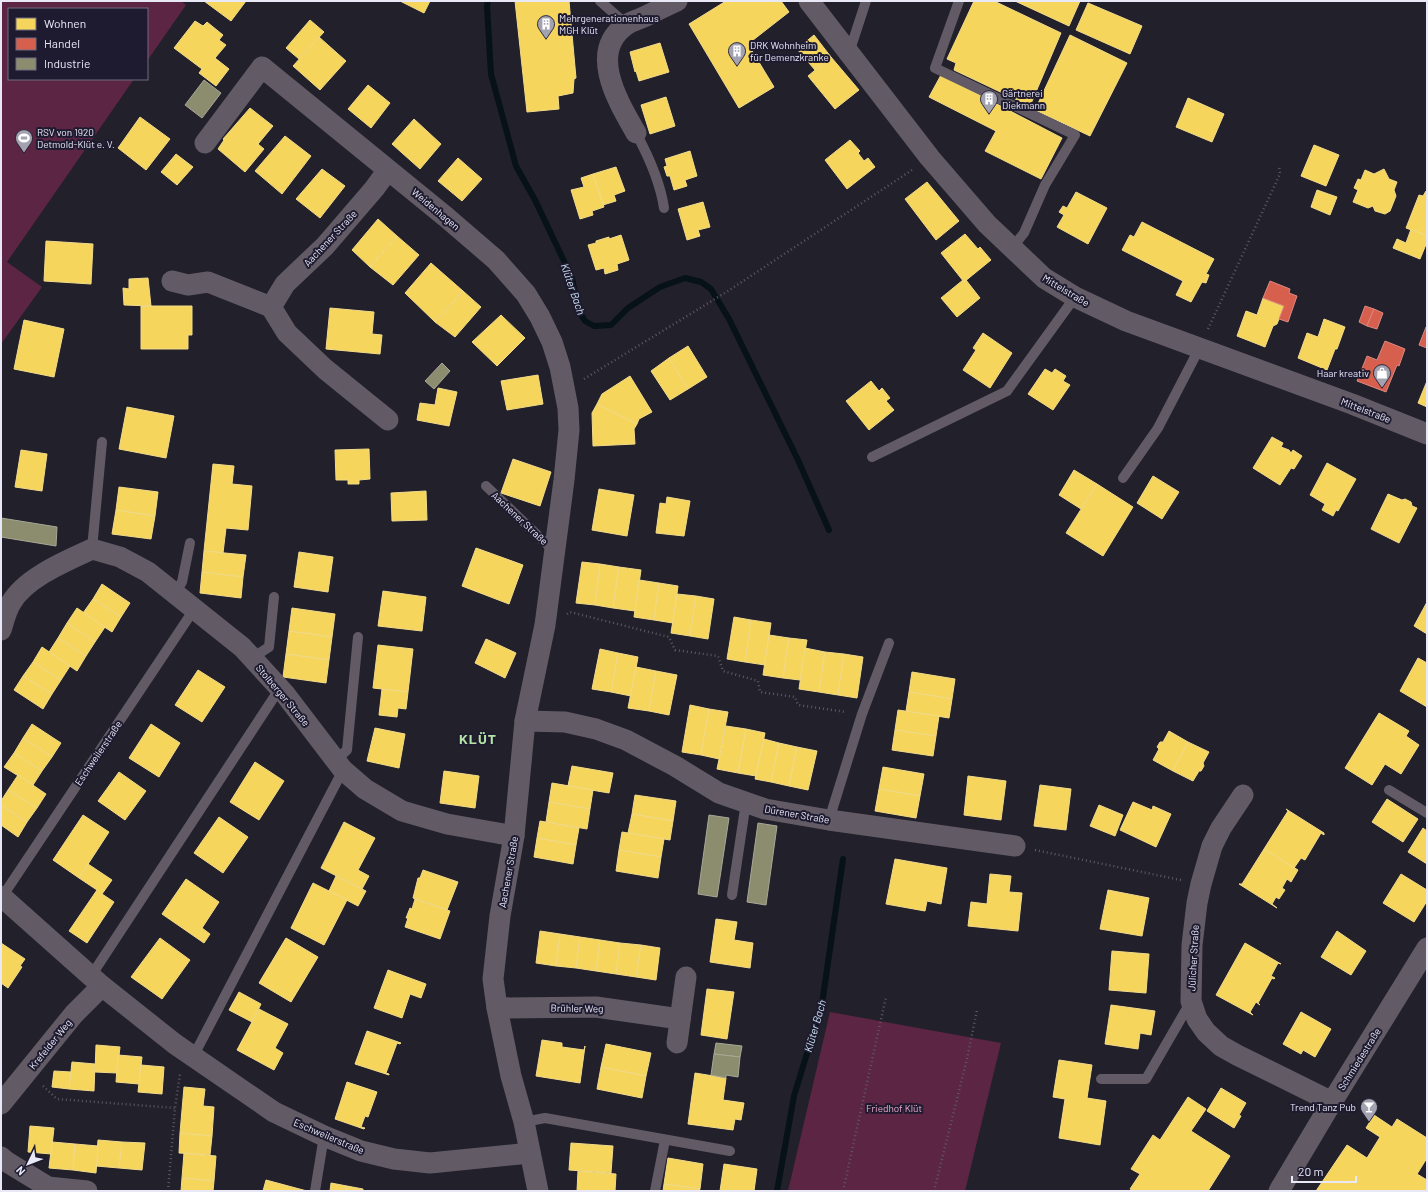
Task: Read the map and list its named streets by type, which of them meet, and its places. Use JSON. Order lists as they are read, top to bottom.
{
  "streets": {
    "street": [
      "Weidenhagen",
      "Aachener Straße",
      "Mittelstraße",
      "Stolberger Straße",
      "Eschweilerstraße",
      "Dürener Straße",
      "Jülicher Straße",
      "Brühler Weg",
      "Krefelder Weg",
      "Schmiedestraße"
    ]
  },
  "crossings": [
    ["Weidenhagen", "Aachener Straße"],
    ["Aachener Straße", "Stolberger Straße"],
    ["Aachener Straße", "Eschweilerstraße"],
    ["Aachener Straße", "Dürener Straße"],
    ["Aachener Straße", "Brühler Weg"],
    ["Stolberger Straße", "Eschweilerstraße"],
    ["Eschweilerstraße", "Krefelder Weg"],
    ["Jülicher Straße", "Schmiedestraße"]
  ],
  "districts": ["KLÜT"],
  "water": ["Klüter Bach"],
  "parks": ["Friedhof Klüt"],
  "places": {
    "building": ["Mehrgenerationenhaus MGH Klüt", "DRK Wohnheim für Demenzkranke", "Gärtnerei Diekmann"],
    "sports": ["RSV von 1920 Detmold-Klüt e. V."],
    "shop": ["Haar kreativ"],
    "bar": ["Trend Tanz Pub"]
  },
  "legend": ["Wohnen", "Handel", "Industrie"],
  "scale_bar": "20 m",
  "north": "bottom left"
}
